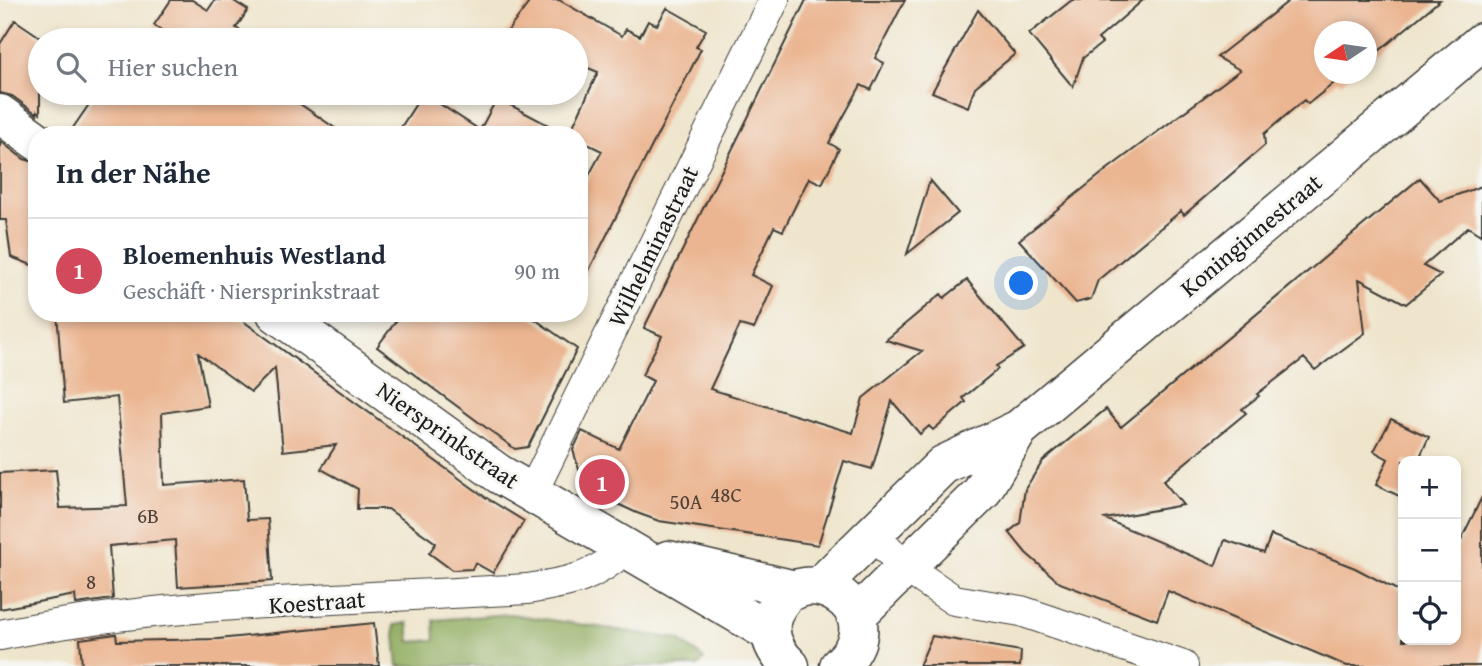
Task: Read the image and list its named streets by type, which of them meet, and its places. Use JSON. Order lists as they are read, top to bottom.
{
  "streets": {
    "main road": ["Koninginnestraat", "Niersprinkstraat"],
    "street": ["Wilhelminastraat", "Koestraat"]
  },
  "crossings": [
    ["Koninginnestraat", "Niersprinkstraat"],
    ["Wilhelminastraat", "Niersprinkstraat"],
    ["Niersprinkstraat", "Koestraat"]
  ],
  "house_numbers": [
    "48C",
    "50A",
    "6B",
    "8"
  ],
  "north": "left",
  "page": {
    "search": "Hier suchen",
    "heading": "In der Nähe",
    "list": [
      {
        "mark": "1",
        "name": "Bloemenhuis Westland",
        "note": "Geschäft · Niersprinkstraat",
        "value": "90 m"
      }
    ],
    "pins": "1",
    "map_buttons": ["+", "−"]
  }
}
